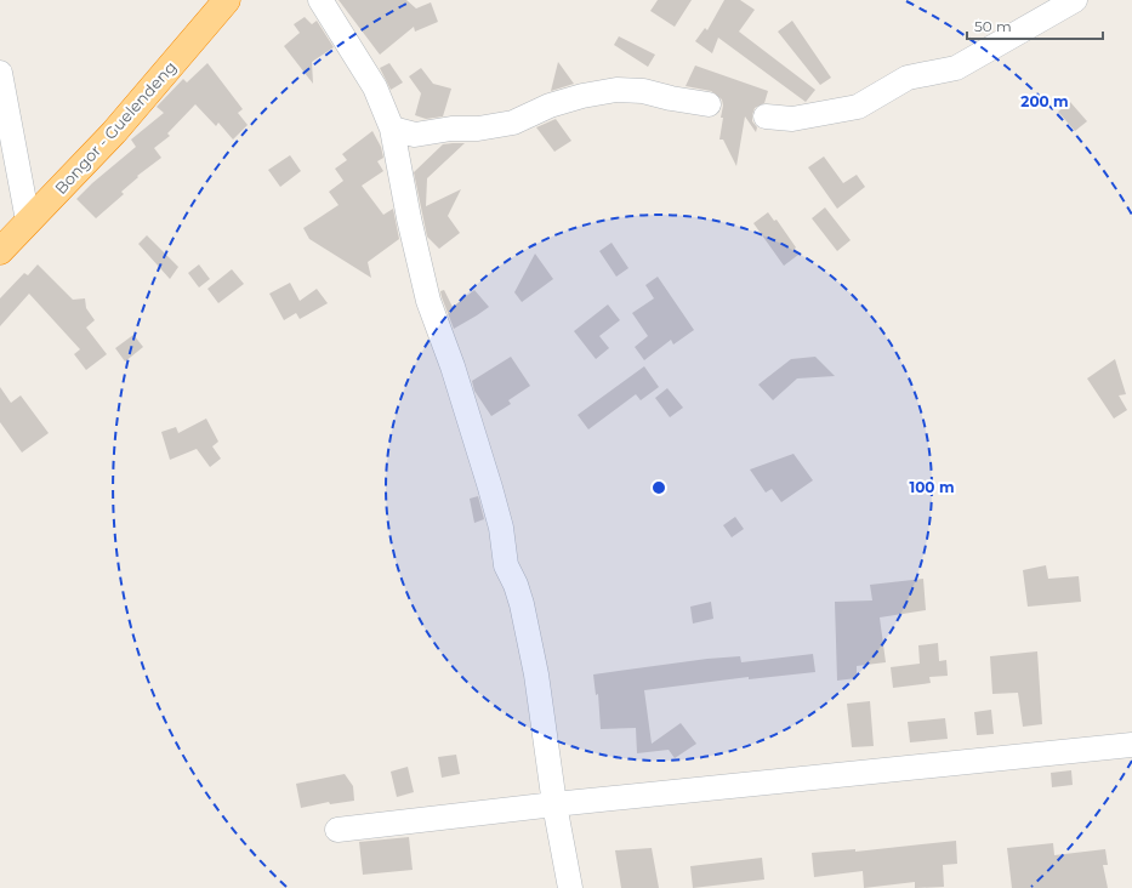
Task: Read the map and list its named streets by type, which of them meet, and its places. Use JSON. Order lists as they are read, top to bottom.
{
  "streets": {
    "highway": ["Bongor - Guelendeng"]
  },
  "scale_bar": "50 m",
  "rings": ["200 m", "100 m"]
}
